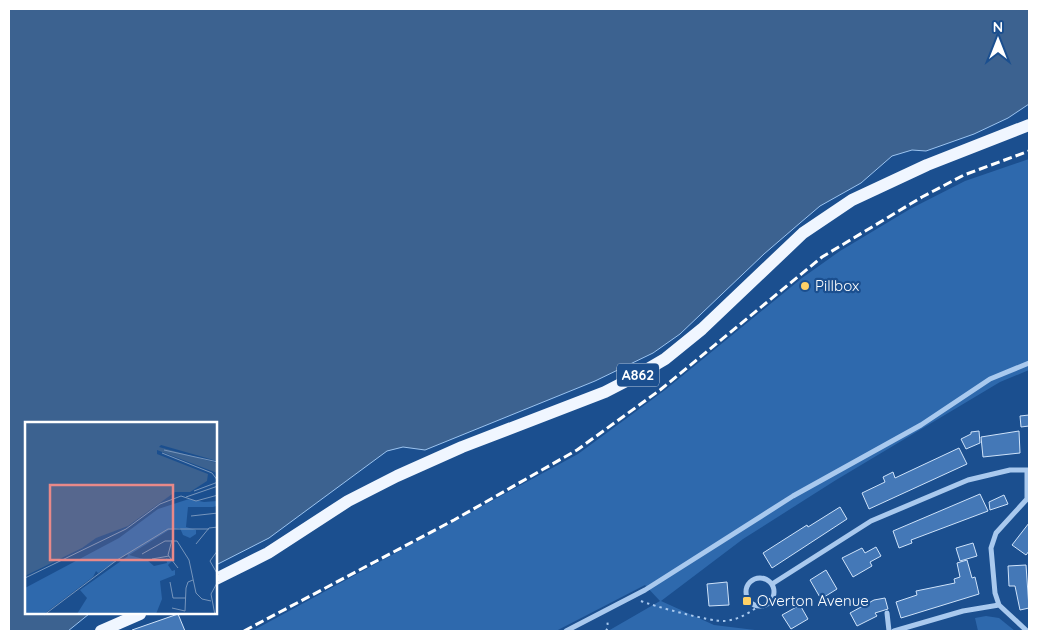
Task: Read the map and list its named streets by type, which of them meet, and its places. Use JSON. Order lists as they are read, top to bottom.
{
  "streets": {
    "main road": ["A862"]
  },
  "places": {
    "other": ["Pillbox"],
    "transit": ["Overton Avenue"]
  },
  "north": "top"
}
